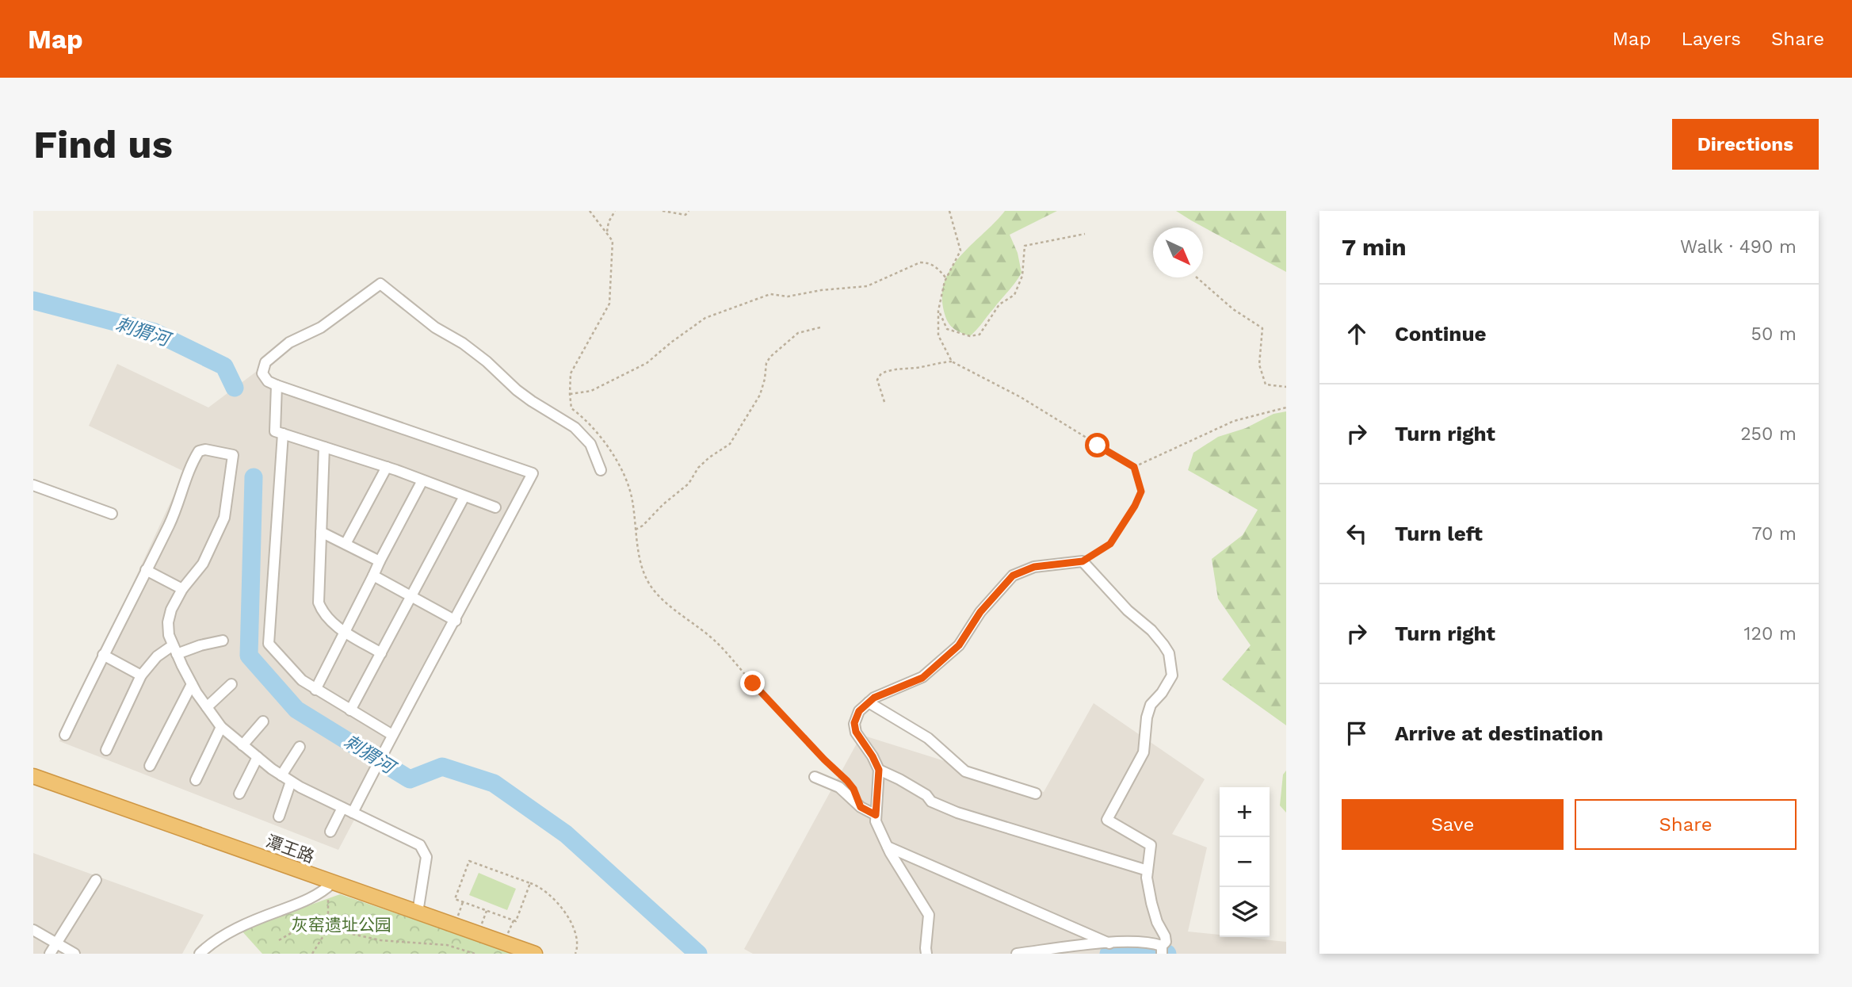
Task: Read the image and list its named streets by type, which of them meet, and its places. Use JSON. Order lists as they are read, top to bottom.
{
  "streets": {
    "highway": ["潭王路"]
  },
  "water": ["刺猬河"],
  "parks": ["灰窑遗址公园"],
  "north": "bottom right",
  "page": {
    "header": "Map",
    "nav": ["Map", "Layers", "Share"],
    "buttons": [
      "Directions",
      ["Save", "Share"]
    ],
    "title": "Find us",
    "heading": ["7 min", "Walk · 490 m"],
    "list": [
      ["Continue", "50 m"],
      ["Turn right", "250 m"],
      ["Turn left", "70 m"],
      ["Turn right", "120 m"],
      "Arrive at destination"
    ],
    "map_buttons": ["+", "−"]
  }
}
